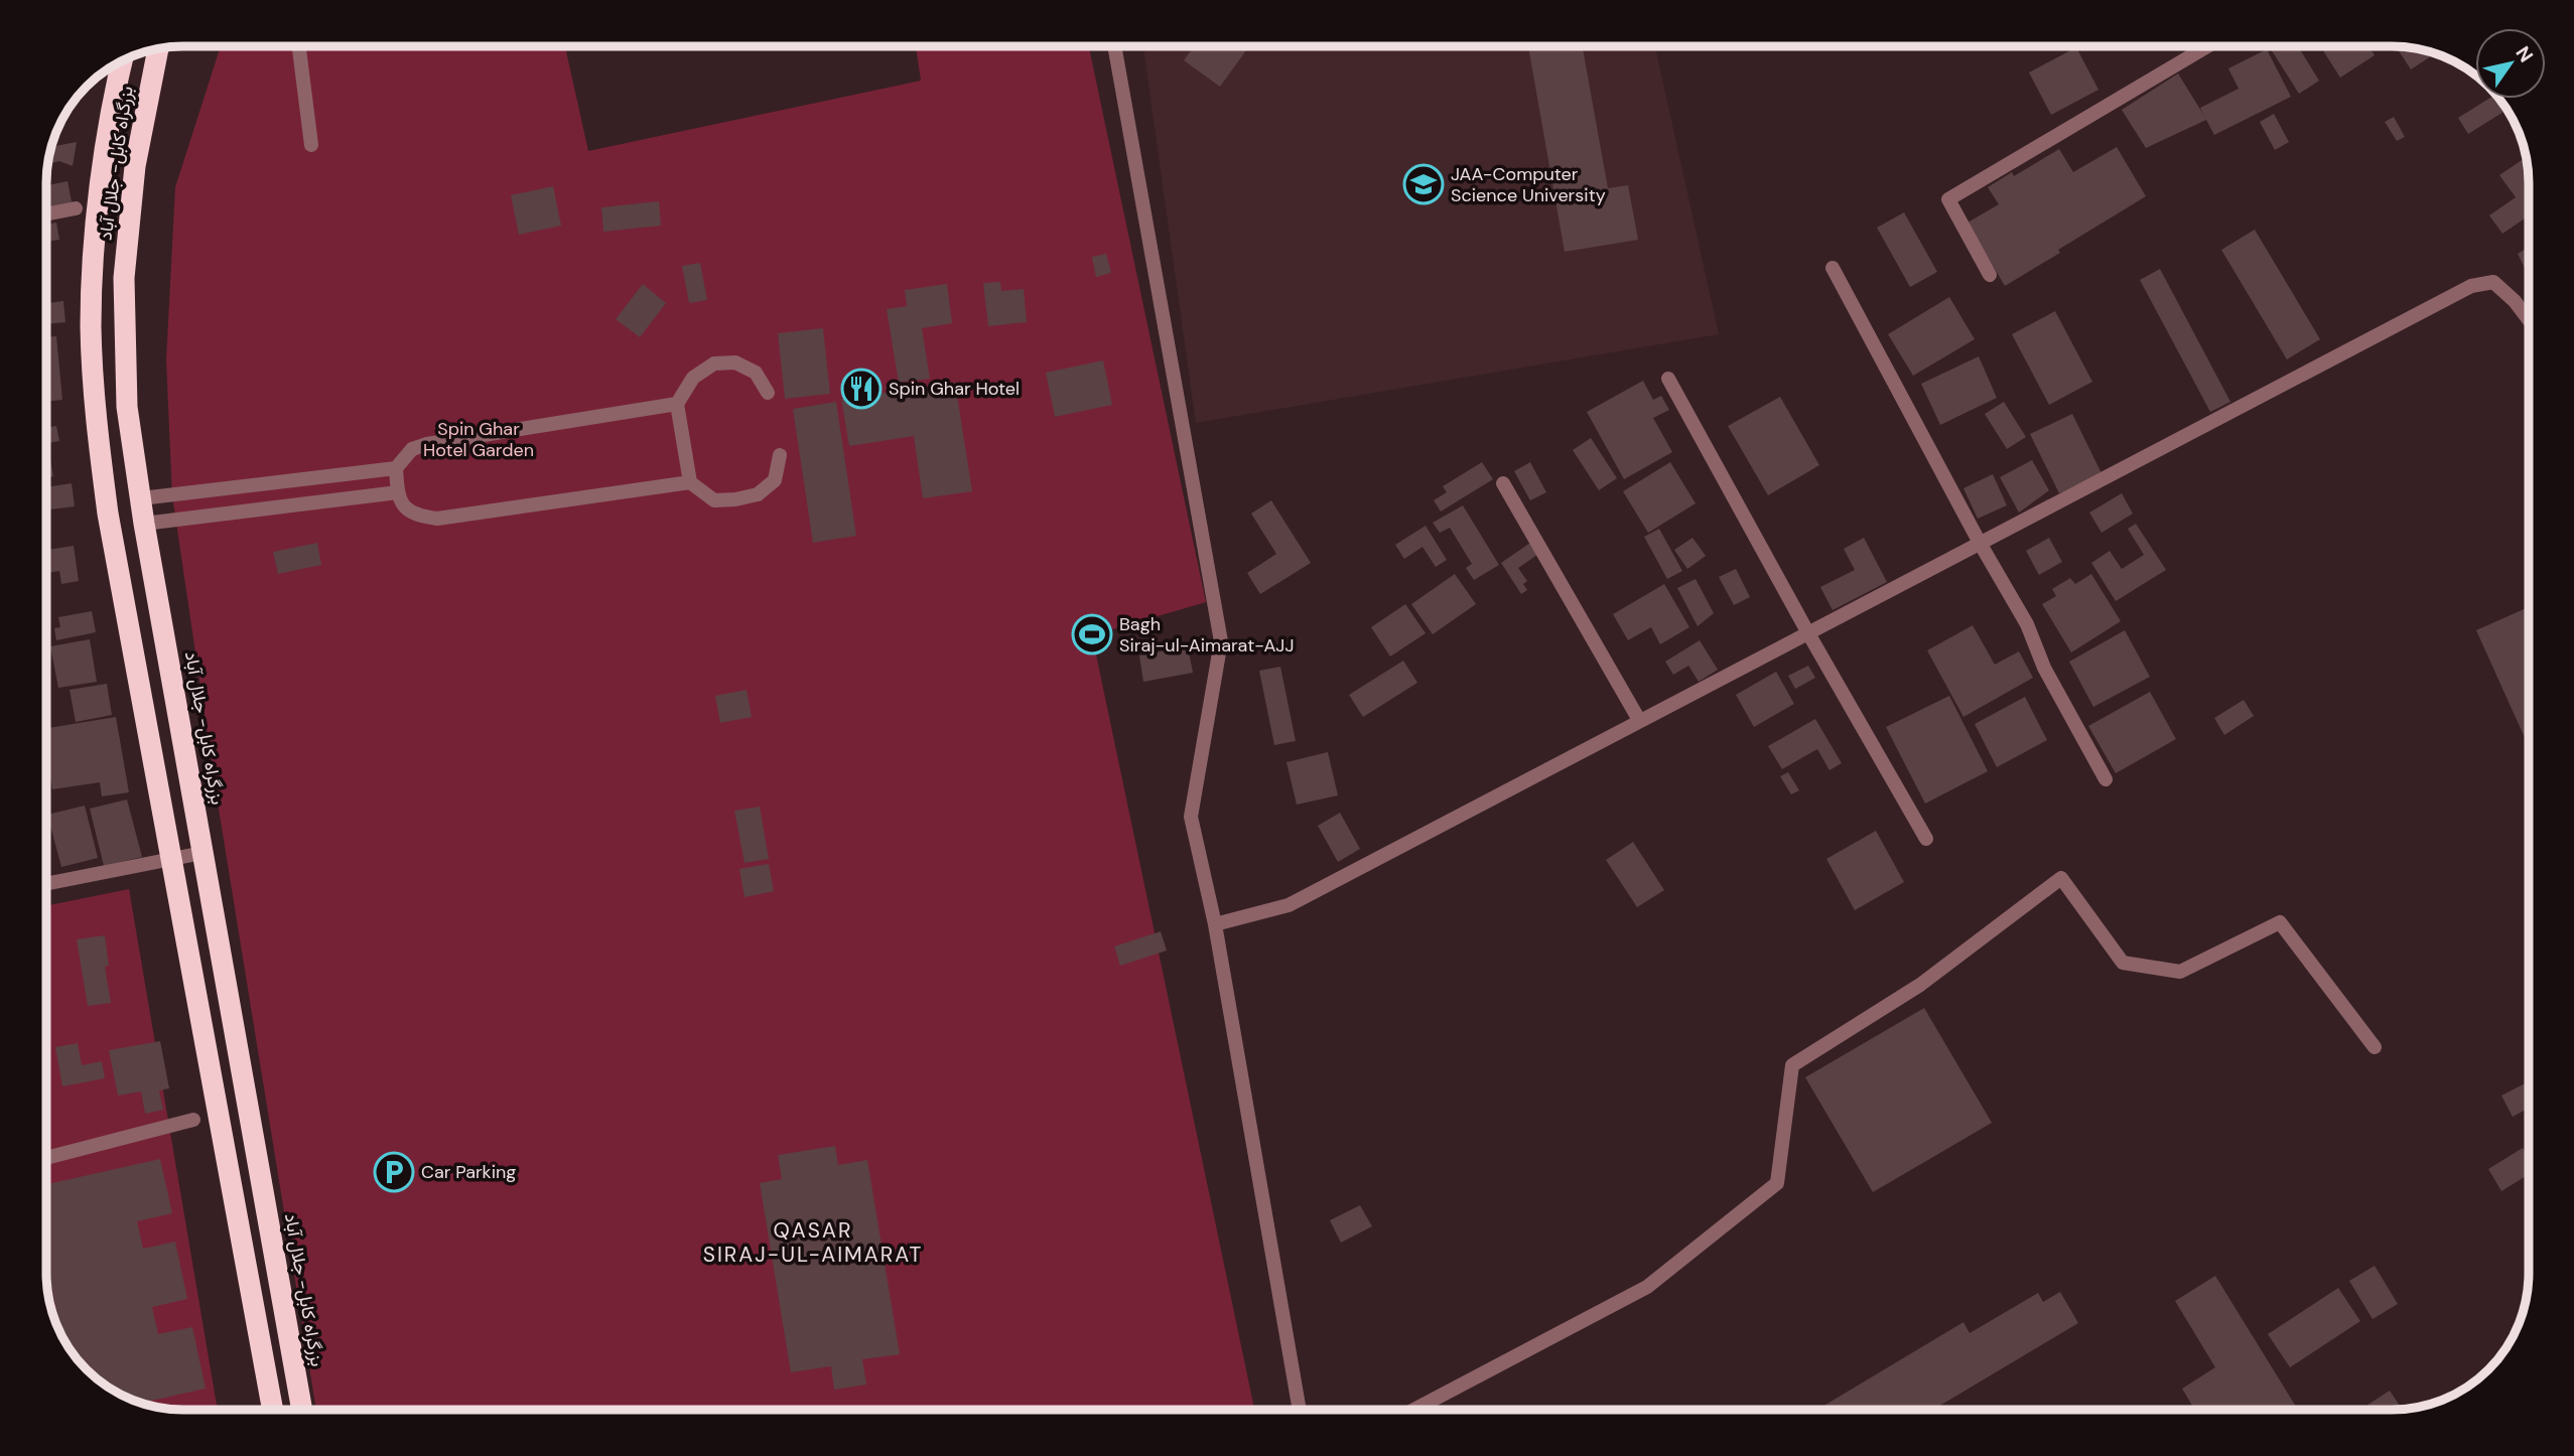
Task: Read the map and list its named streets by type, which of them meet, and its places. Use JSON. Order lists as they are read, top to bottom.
{
  "streets": {
    "highway": ["بزرگراه کابل- جلال آباد"]
  },
  "districts": ["QASAR SIRAJ-UL-AIMARAT"],
  "parks": ["Spin Ghar Hotel Garden"],
  "places": {
    "school or university": ["JAA-Computer Science University"],
    "restaurant": ["Spin Ghar Hotel"],
    "sports": ["Bagh Siraj-ul-Aimarat-AJJ"],
    "parking": ["Car Parking"]
  },
  "north": "top right"
}
